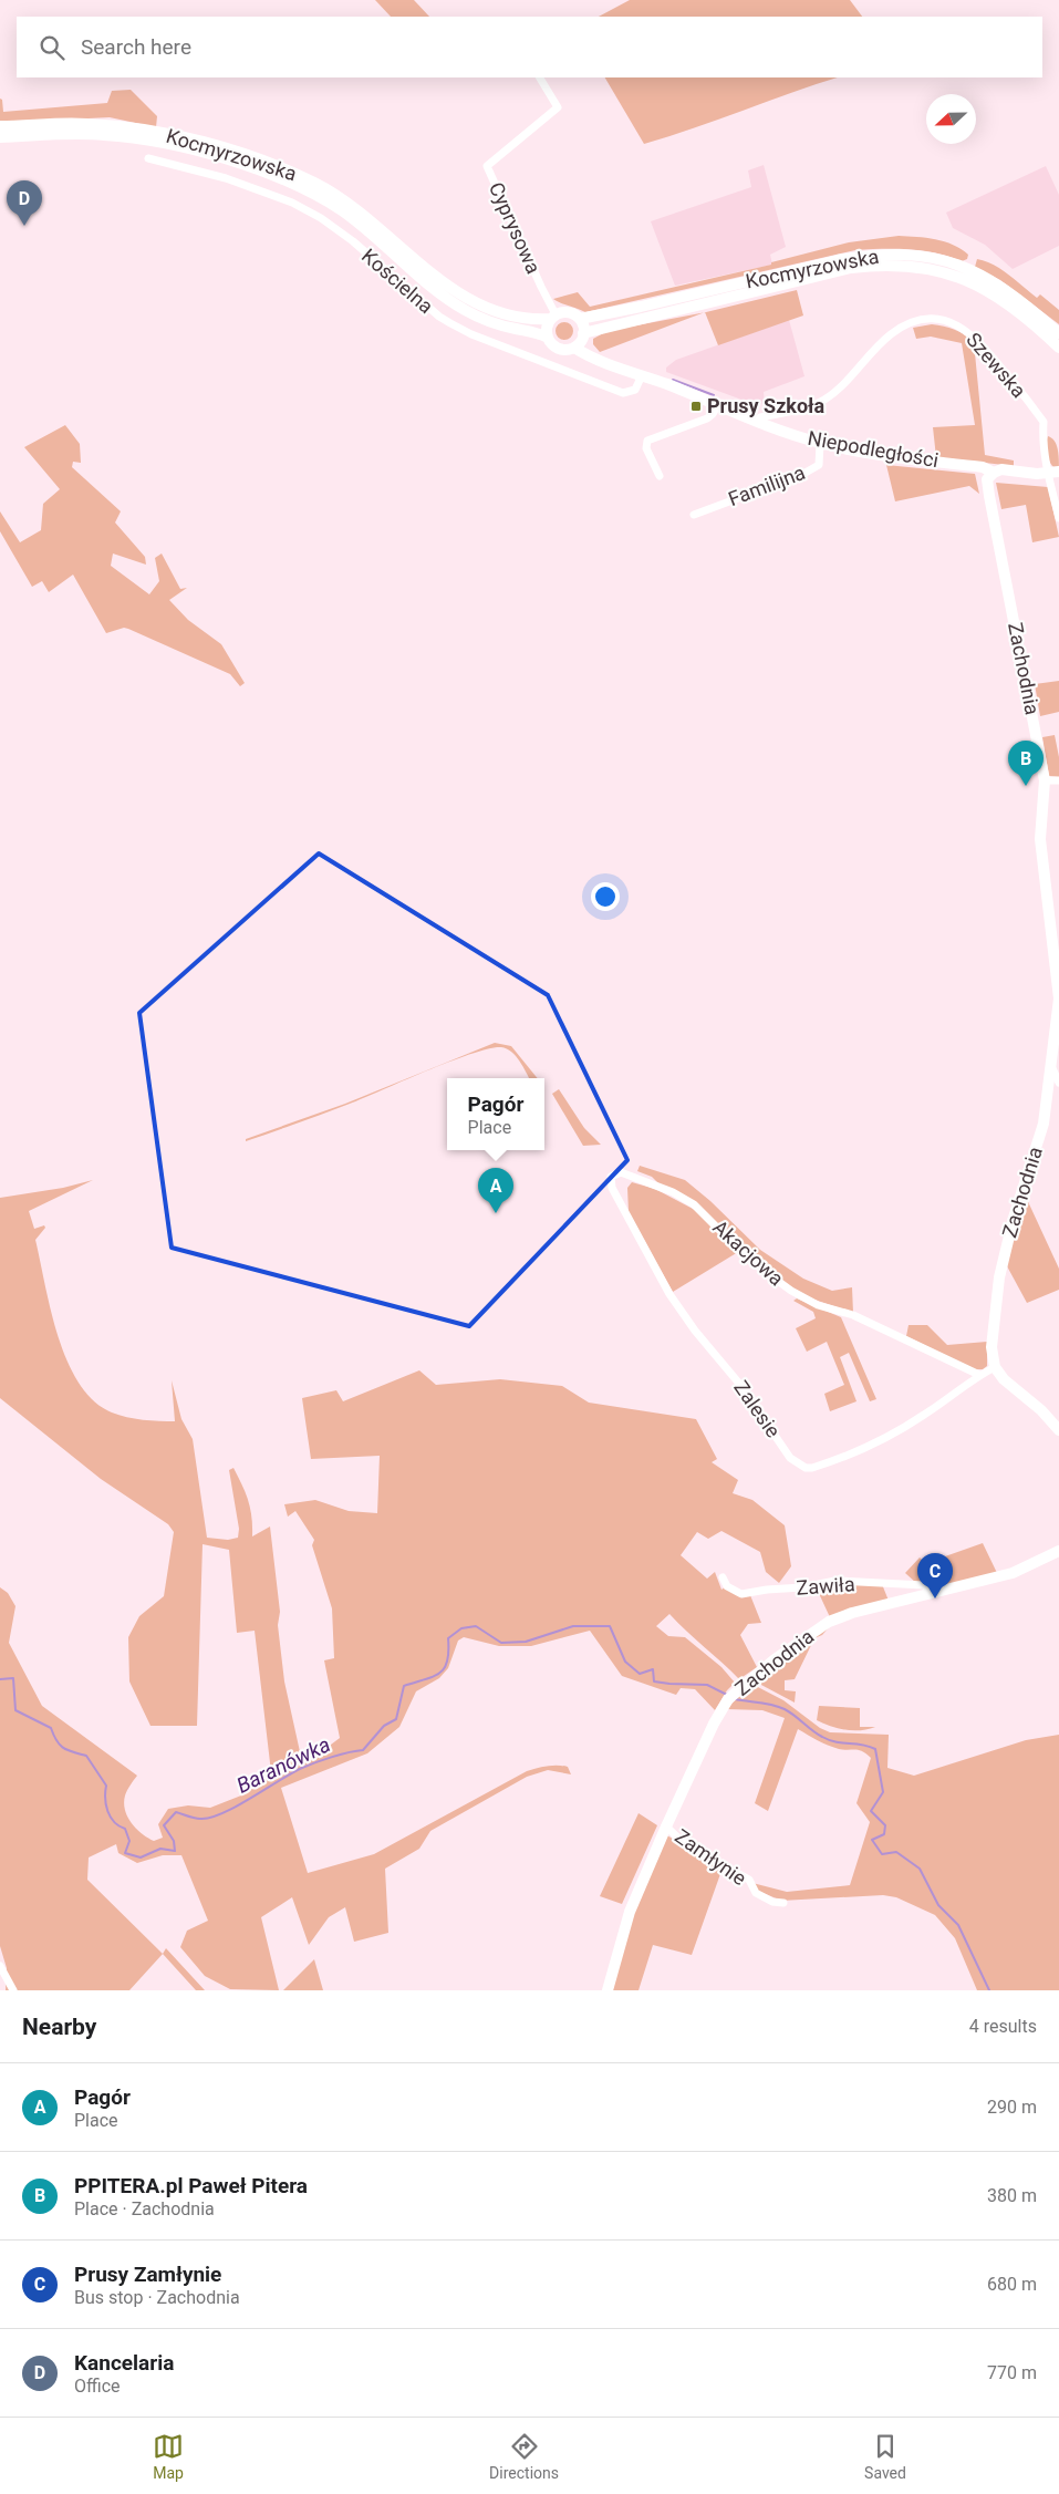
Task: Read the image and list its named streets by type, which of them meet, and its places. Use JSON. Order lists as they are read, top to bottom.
{
  "streets": {
    "main road": ["Kocmyrzowska", "Niepodległości", "Zachodnia"],
    "street": [
      "Cyprysowa",
      "Kościelna",
      "Szewska",
      "Familijna",
      "Akacjowa",
      "Zalesie",
      "Zawiła",
      "Zamłynie"
    ]
  },
  "crossings": [
    ["Kocmyrzowska", "Cyprysowa"],
    ["Kocmyrzowska", "Niepodległości"],
    ["Cyprysowa", "Niepodległości"],
    ["Kościelna", "Niepodległości"],
    ["Szewska", "Niepodległości"],
    ["Niepodległości", "Familijna"],
    ["Niepodległości", "Zachodnia"],
    ["Zachodnia", "Zalesie"],
    ["Zachodnia", "Zawiła"],
    ["Zachodnia", "Zamłynie"],
    ["Akacjowa", "Zalesie"]
  ],
  "water": ["Baranówka"],
  "places": {
    "transit": ["Prusy Szkoła"]
  },
  "north": "left",
  "page": {
    "search": "Search here",
    "pins": [
      "D",
      "B",
      "A",
      "C"
    ],
    "popup": ["Pagór", "Place"],
    "heading": ["Nearby", "4 results"],
    "list": [
      {
        "mark": "A",
        "name": "Pagór",
        "note": "Place",
        "value": "290 m"
      },
      {
        "mark": "B",
        "name": "PPITERA.pl Paweł Pitera",
        "note": "Place · Zachodnia",
        "value": "380 m"
      },
      {
        "mark": "C",
        "name": "Prusy Zamłynie",
        "note": "Bus stop · Zachodnia",
        "value": "680 m"
      },
      {
        "mark": "D",
        "name": "Kancelaria",
        "note": "Office",
        "value": "770 m"
      }
    ],
    "nav": ["Map", "Directions", "Saved"]
  }
}
